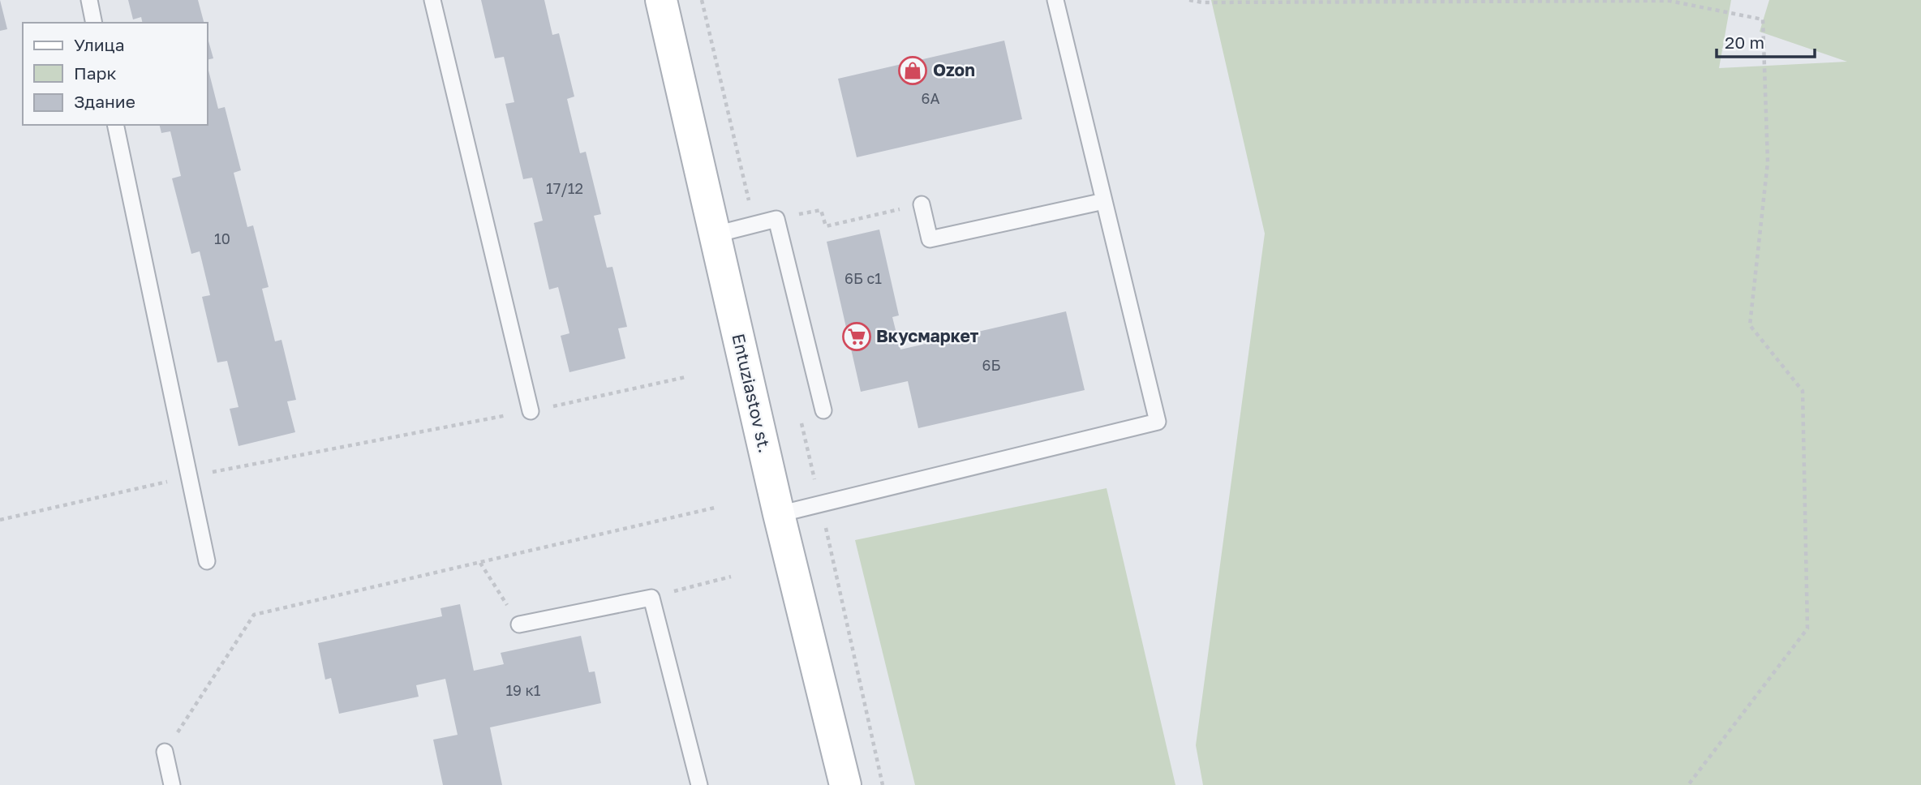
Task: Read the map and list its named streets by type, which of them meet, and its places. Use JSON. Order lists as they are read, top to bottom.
{
  "streets": {
    "street": ["Entuziastov st."]
  },
  "places": {
    "shop": ["Ozon"],
    "supermarket": ["Вкусмаркет"]
  },
  "house_numbers": [
    "6А",
    "17/12",
    "10",
    "6Б с1",
    "6Б",
    "19 к1"
  ],
  "legend": ["Улица", "Парк", "Здание"],
  "scale_bar": "20 m"
}
